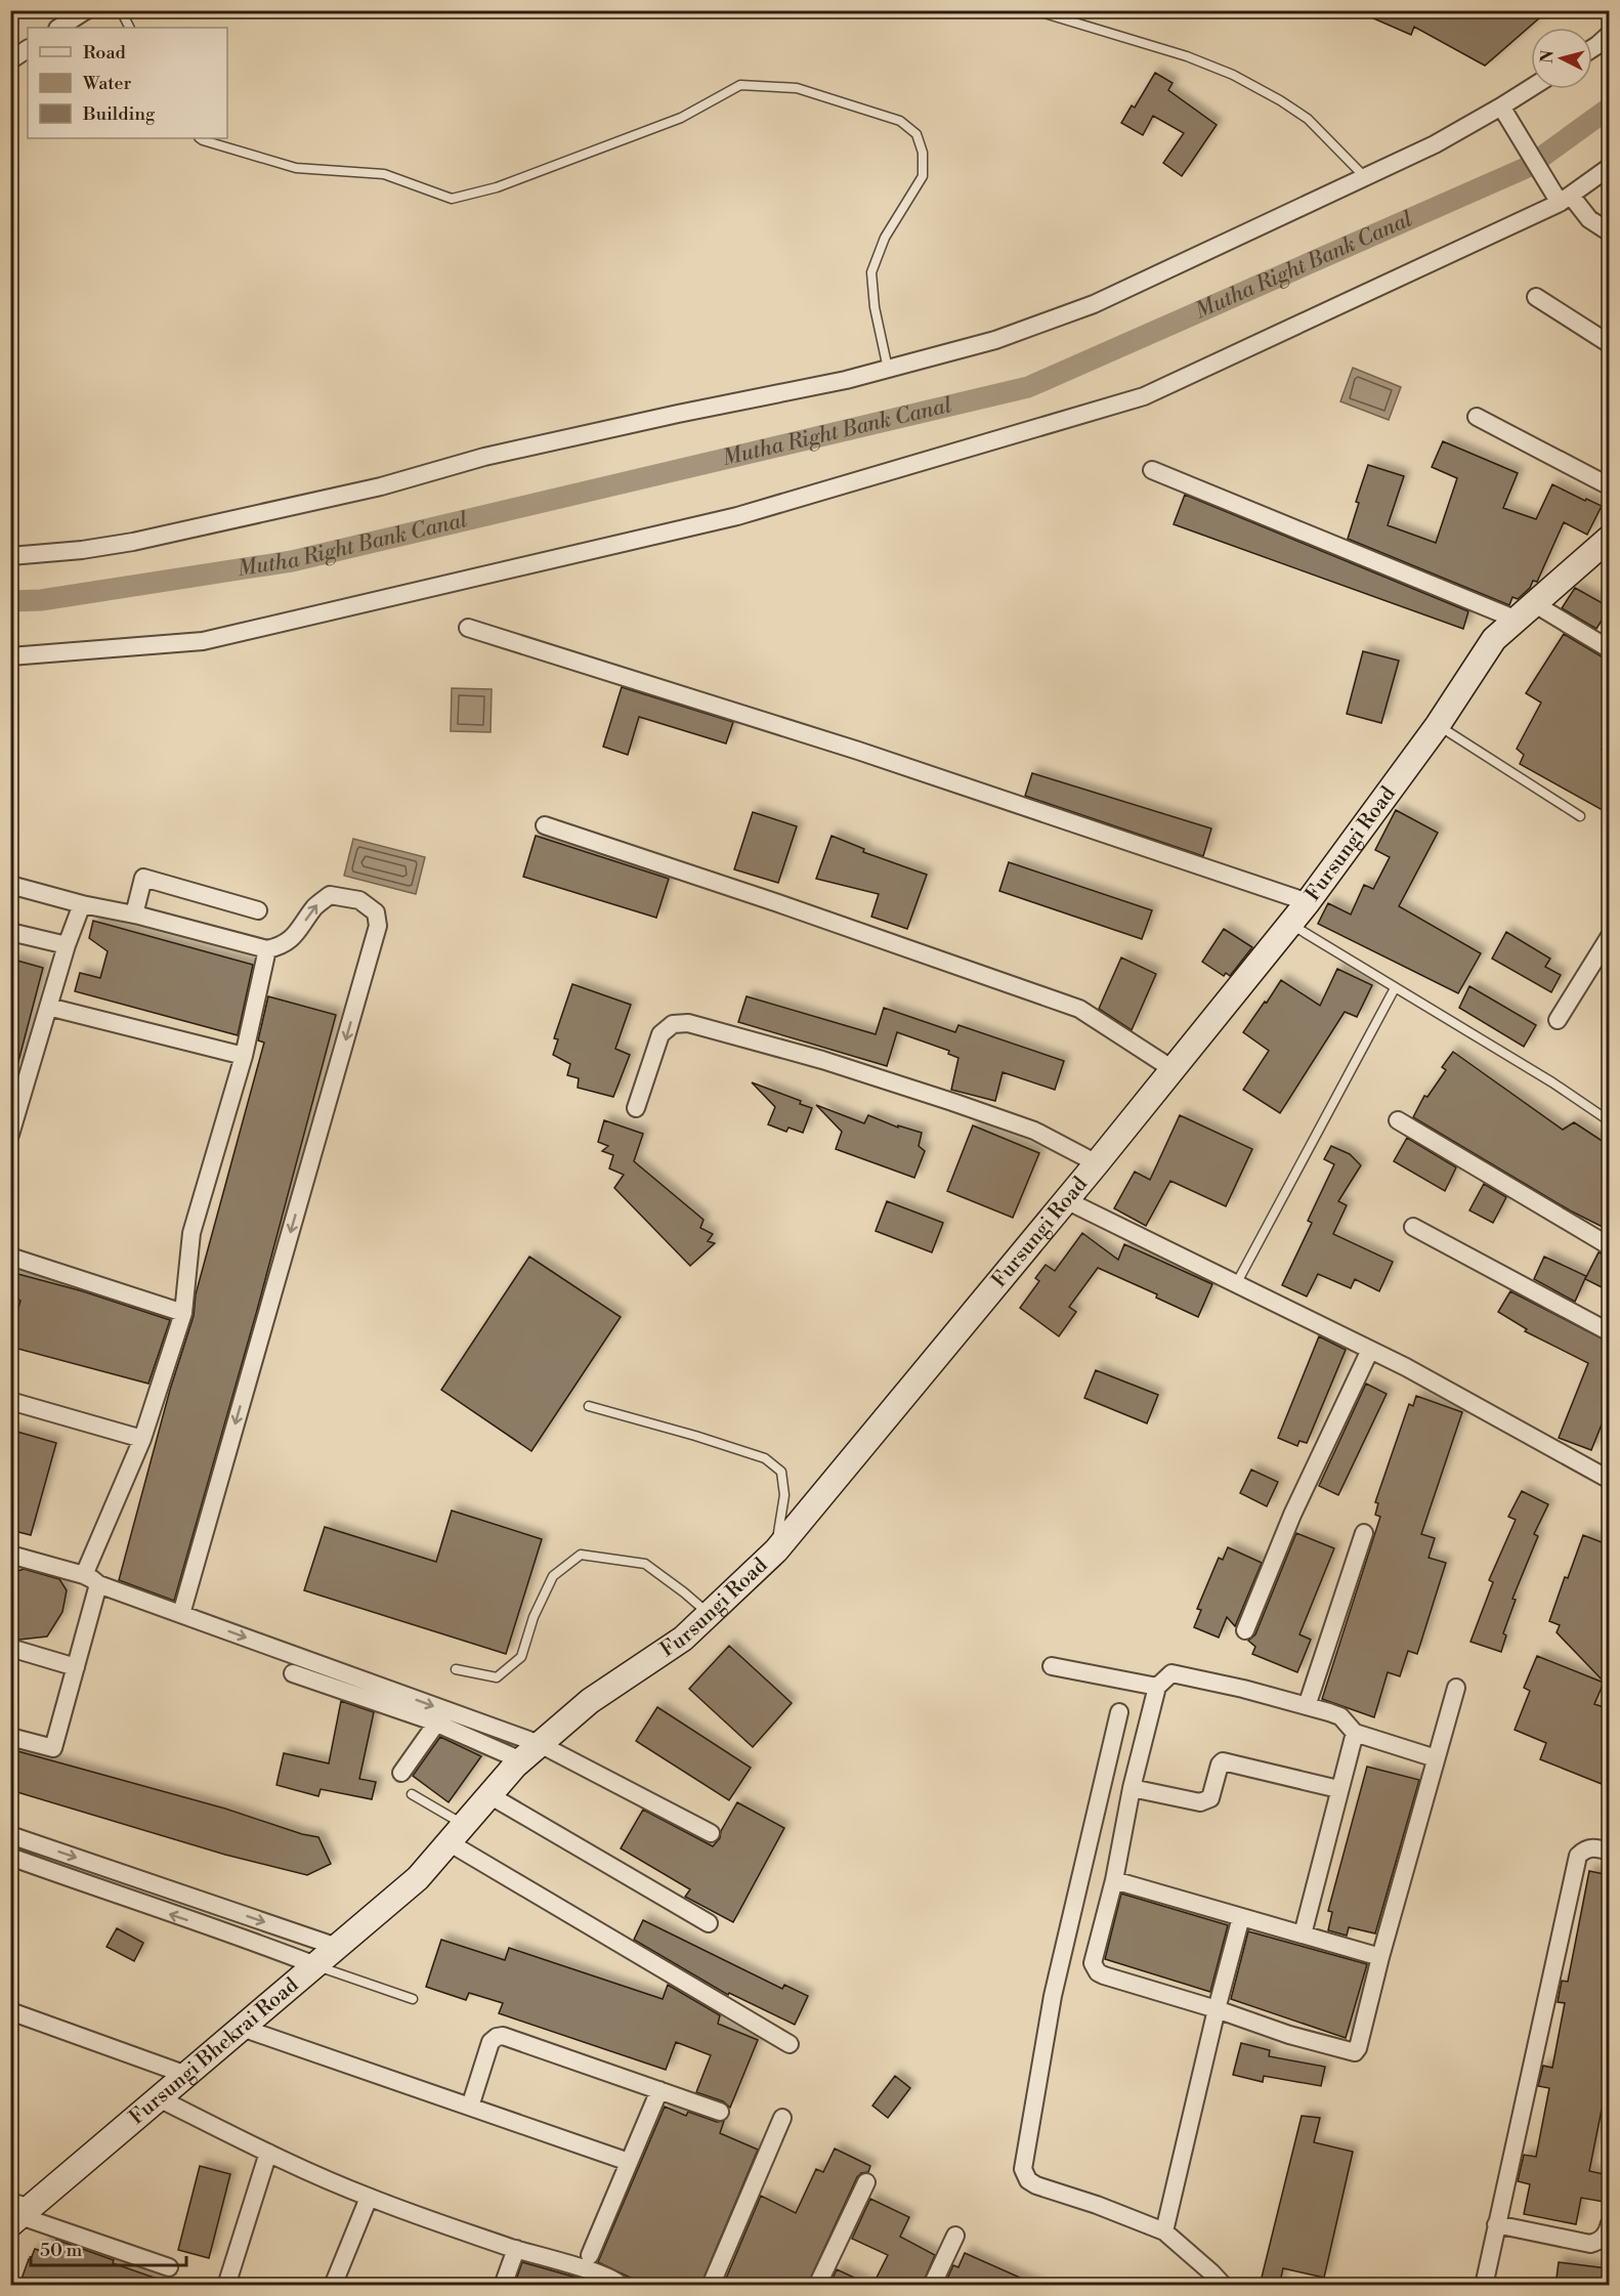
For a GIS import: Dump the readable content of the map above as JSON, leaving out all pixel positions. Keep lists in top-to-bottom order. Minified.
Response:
{"streets":{"street":["Fursungi Road","Fursungi Bhekrai Road"]},"crossings":[["Fursungi Road","Fursungi Bhekrai Road"]],"water":["Mutha Right Bank Canal"],"legend":["Road","Water","Building"],"scale_bar":"50 m","north":"left"}
